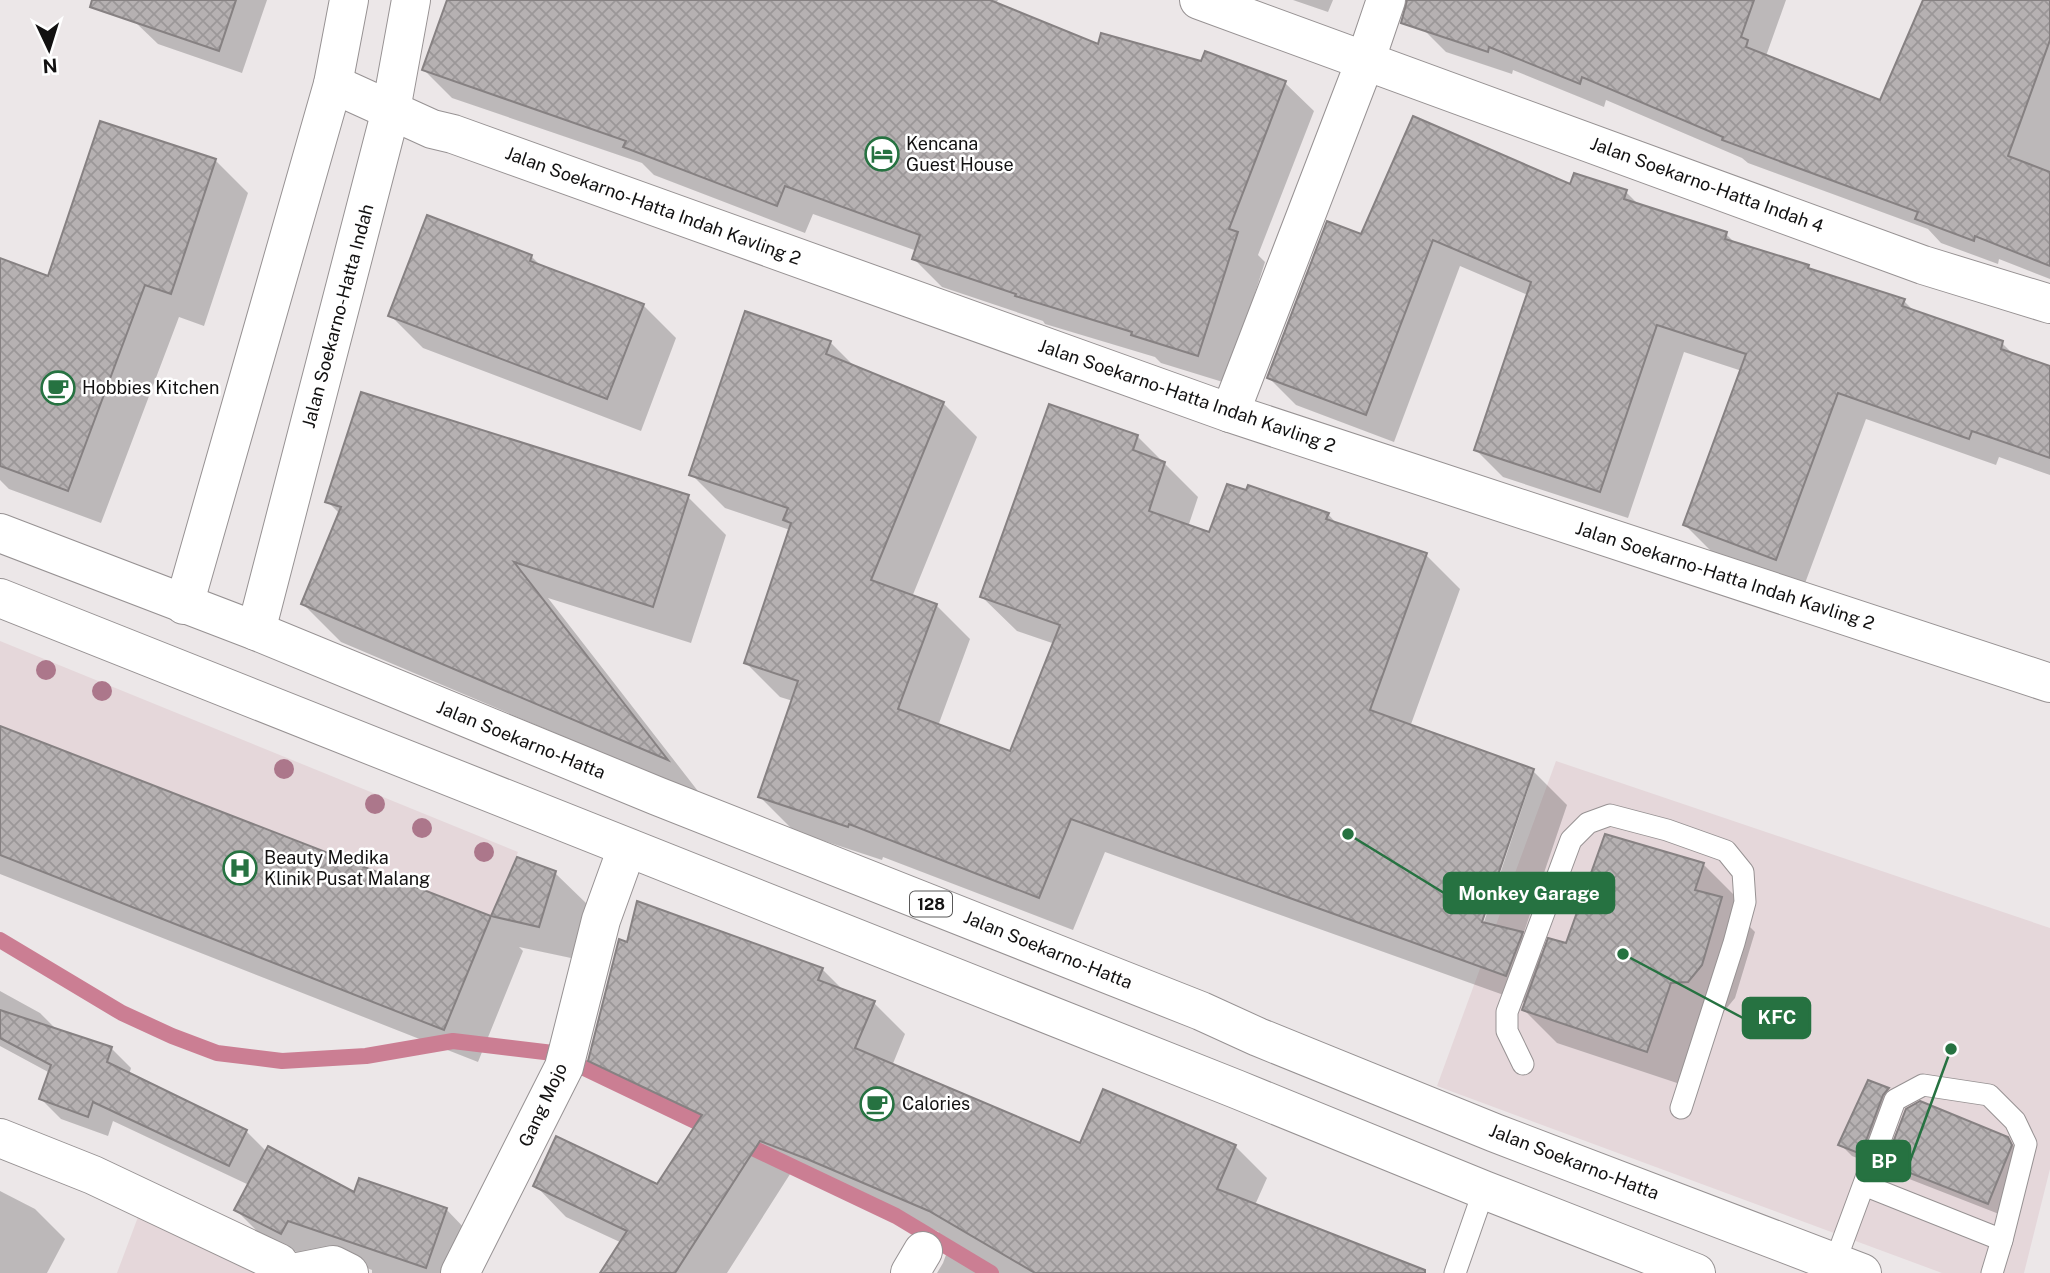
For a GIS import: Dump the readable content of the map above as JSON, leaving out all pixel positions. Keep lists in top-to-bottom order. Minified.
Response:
{"streets":{"street":["Jalan Soekarno-Hatta Indah 4","Jalan Soekarno-Hatta Indah Kavling 2","Jalan Soekarno-Hatta Indah","Jalan Soekarno-Hatta","128","Gang Mojo"]},"crossings":[["Jalan Soekarno-Hatta Indah Kavling 2","Jalan Soekarno-Hatta Indah"],["Jalan Soekarno-Hatta Indah","Jalan Soekarno-Hatta"]],"places":{"hotel":["Kencana Guest House"],"cafe":["Hobbies Kitchen","Calories"],"other":["Monkey Garage","KFC","BP"],"hospital":["Beauty Medika Klinik Pusat Malang"]},"north":"bottom"}
